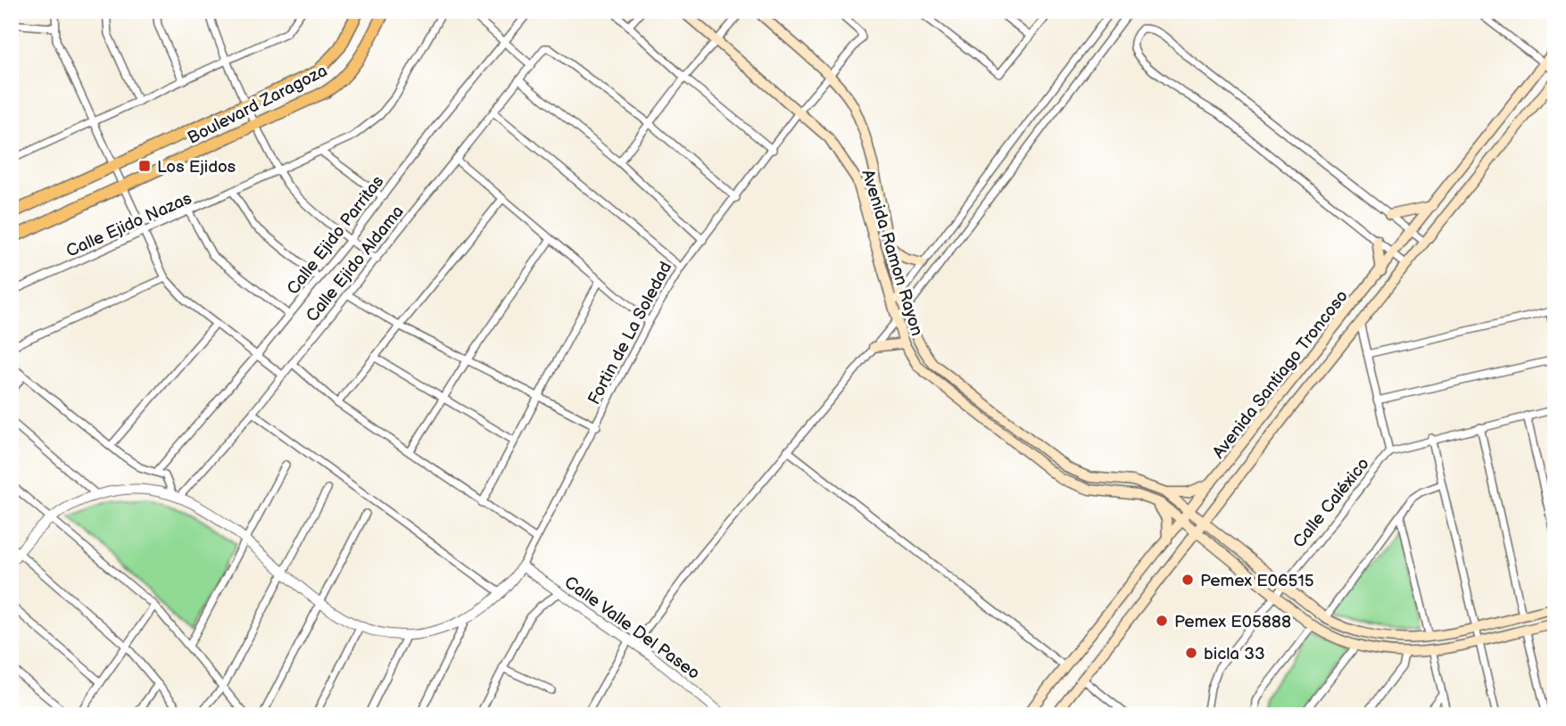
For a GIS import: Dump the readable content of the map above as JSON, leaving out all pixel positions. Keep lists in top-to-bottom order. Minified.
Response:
{"streets":{"main road":["Boulevard Zaragoza","Avenida Ramon Rayon","Avenida Santiago Troncoso"],"street":["Calle Ejido Nazas","Calle Ejido Parritas","Calle Ejido Aldama","Fortin de La Soledad","Calle Caléxico","Calle Valle Del Paseo"]},"crossings":[["Avenida Ramon Rayon","Fortin de La Soledad"],["Avenida Ramon Rayon","Avenida Santiago Troncoso"],["Avenida Ramon Rayon","Calle Caléxico"],["Calle Ejido Aldama","Fortin de La Soledad"],["Fortin de La Soledad","Calle Valle Del Paseo"]],"places":{"transit":["Los Ejidos"],"other":["Pemex E06515","Pemex E05888","bicla 33"]}}
